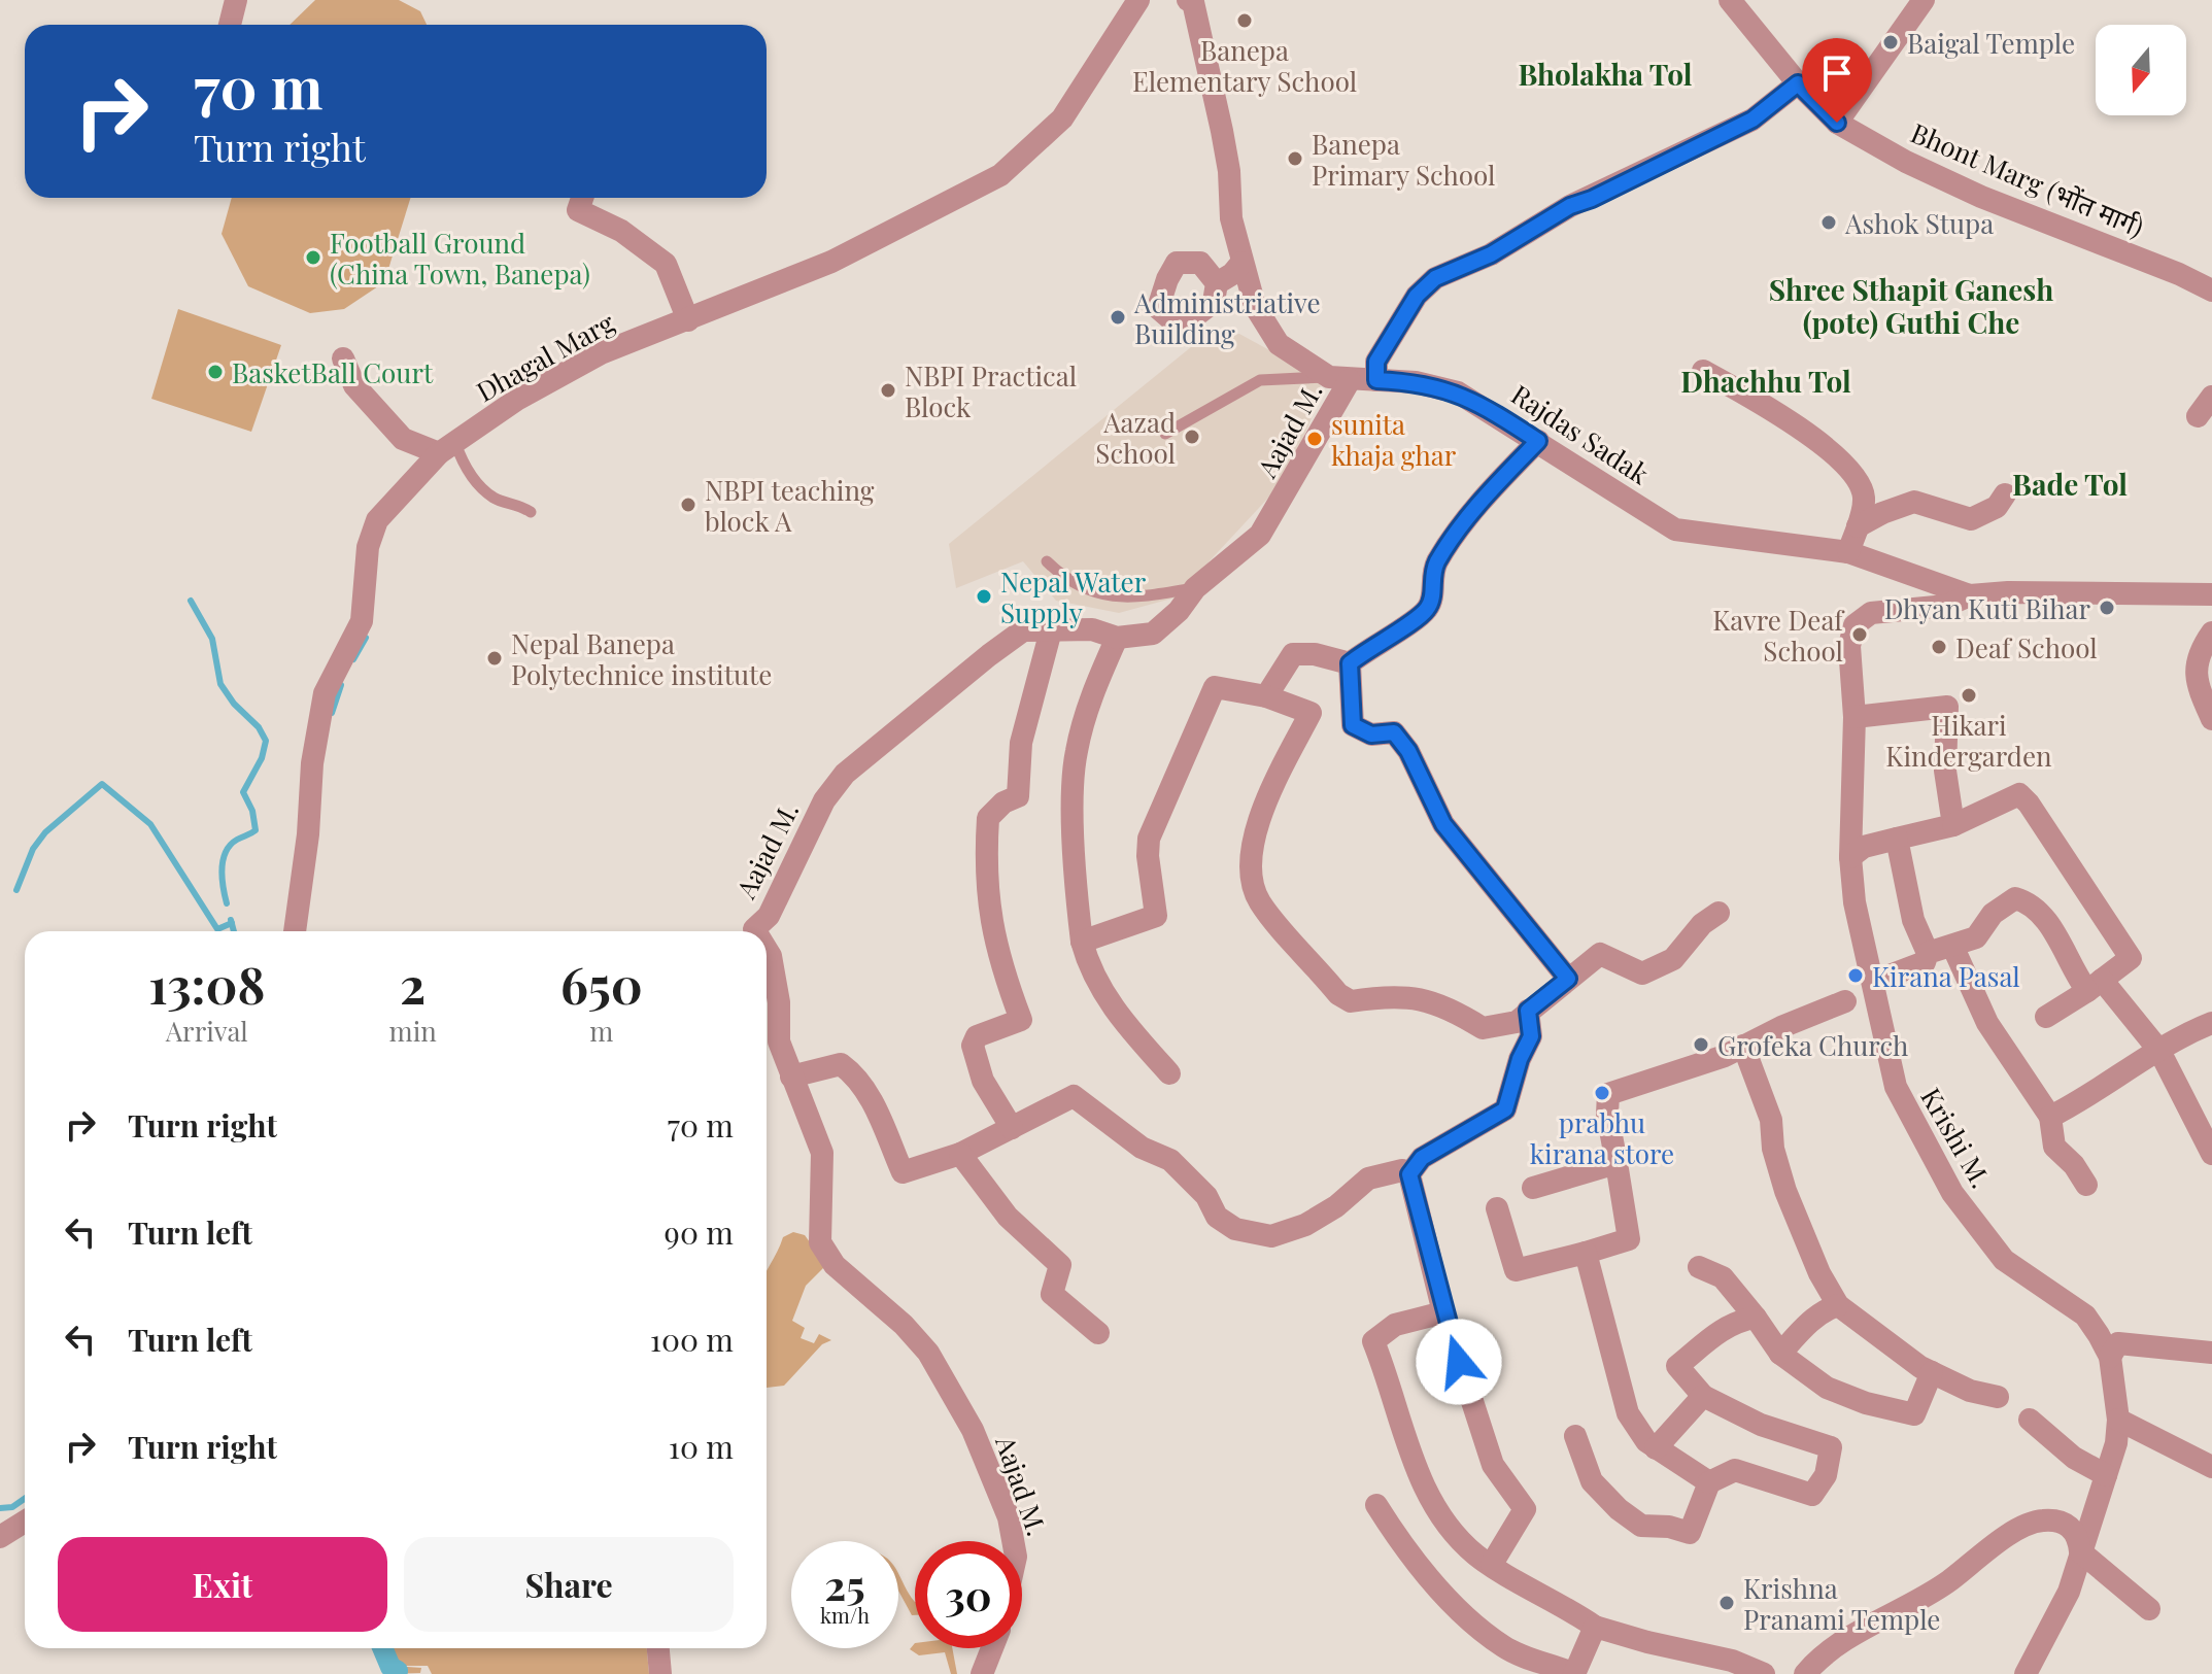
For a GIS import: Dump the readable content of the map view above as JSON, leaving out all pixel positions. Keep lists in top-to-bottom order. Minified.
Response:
{"streets":{"street":["Bhont Marg (भाेंत मार्ग)","Dhagal Marg","Aajad M.","Rajdas Sadak","Krishi M."]},"crossings":[["Aajad M.","Rajdas Sadak"],["Rajdas Sadak","Krishi M."]],"districts":["Bholakha Tol","Shree Sthapit Ganesh (pote) Guthi Che","Dhachhu Tol","Bade Tol"],"places":["Banepa Elementary School","Baigal Temple","Banepa Primary School","Ashok Stupa","Football Ground (China Town, Banepa)","Administriative Building","BasketBall Court","NBPI Practical Block","Aazad School","sunita khaja ghar","NBPI teaching block A","Nepal Water Supply","Dhyan Kuti Bihar","Kavre Deaf School","Deaf School","Nepal Banepa Polytechnice institute","Hikari Kindergarden","Kirana Pasal","Grofeka Church","prabhu kirana store","Krishna Pranami Temple"],"north":"bottom","page":{"turn":["70 m","Turn right"],"eta":["13:08","Arrival","2","min","650","m"],"list":[{"name":"Turn right","value":"70 m"},{"name":"Turn left","value":"90 m"},{"name":"Turn left","value":"100 m"},{"name":"Turn right","value":"10 m"}],"buttons":["Exit","Share"],"speed":"25 km/h","limit":"30"}}
